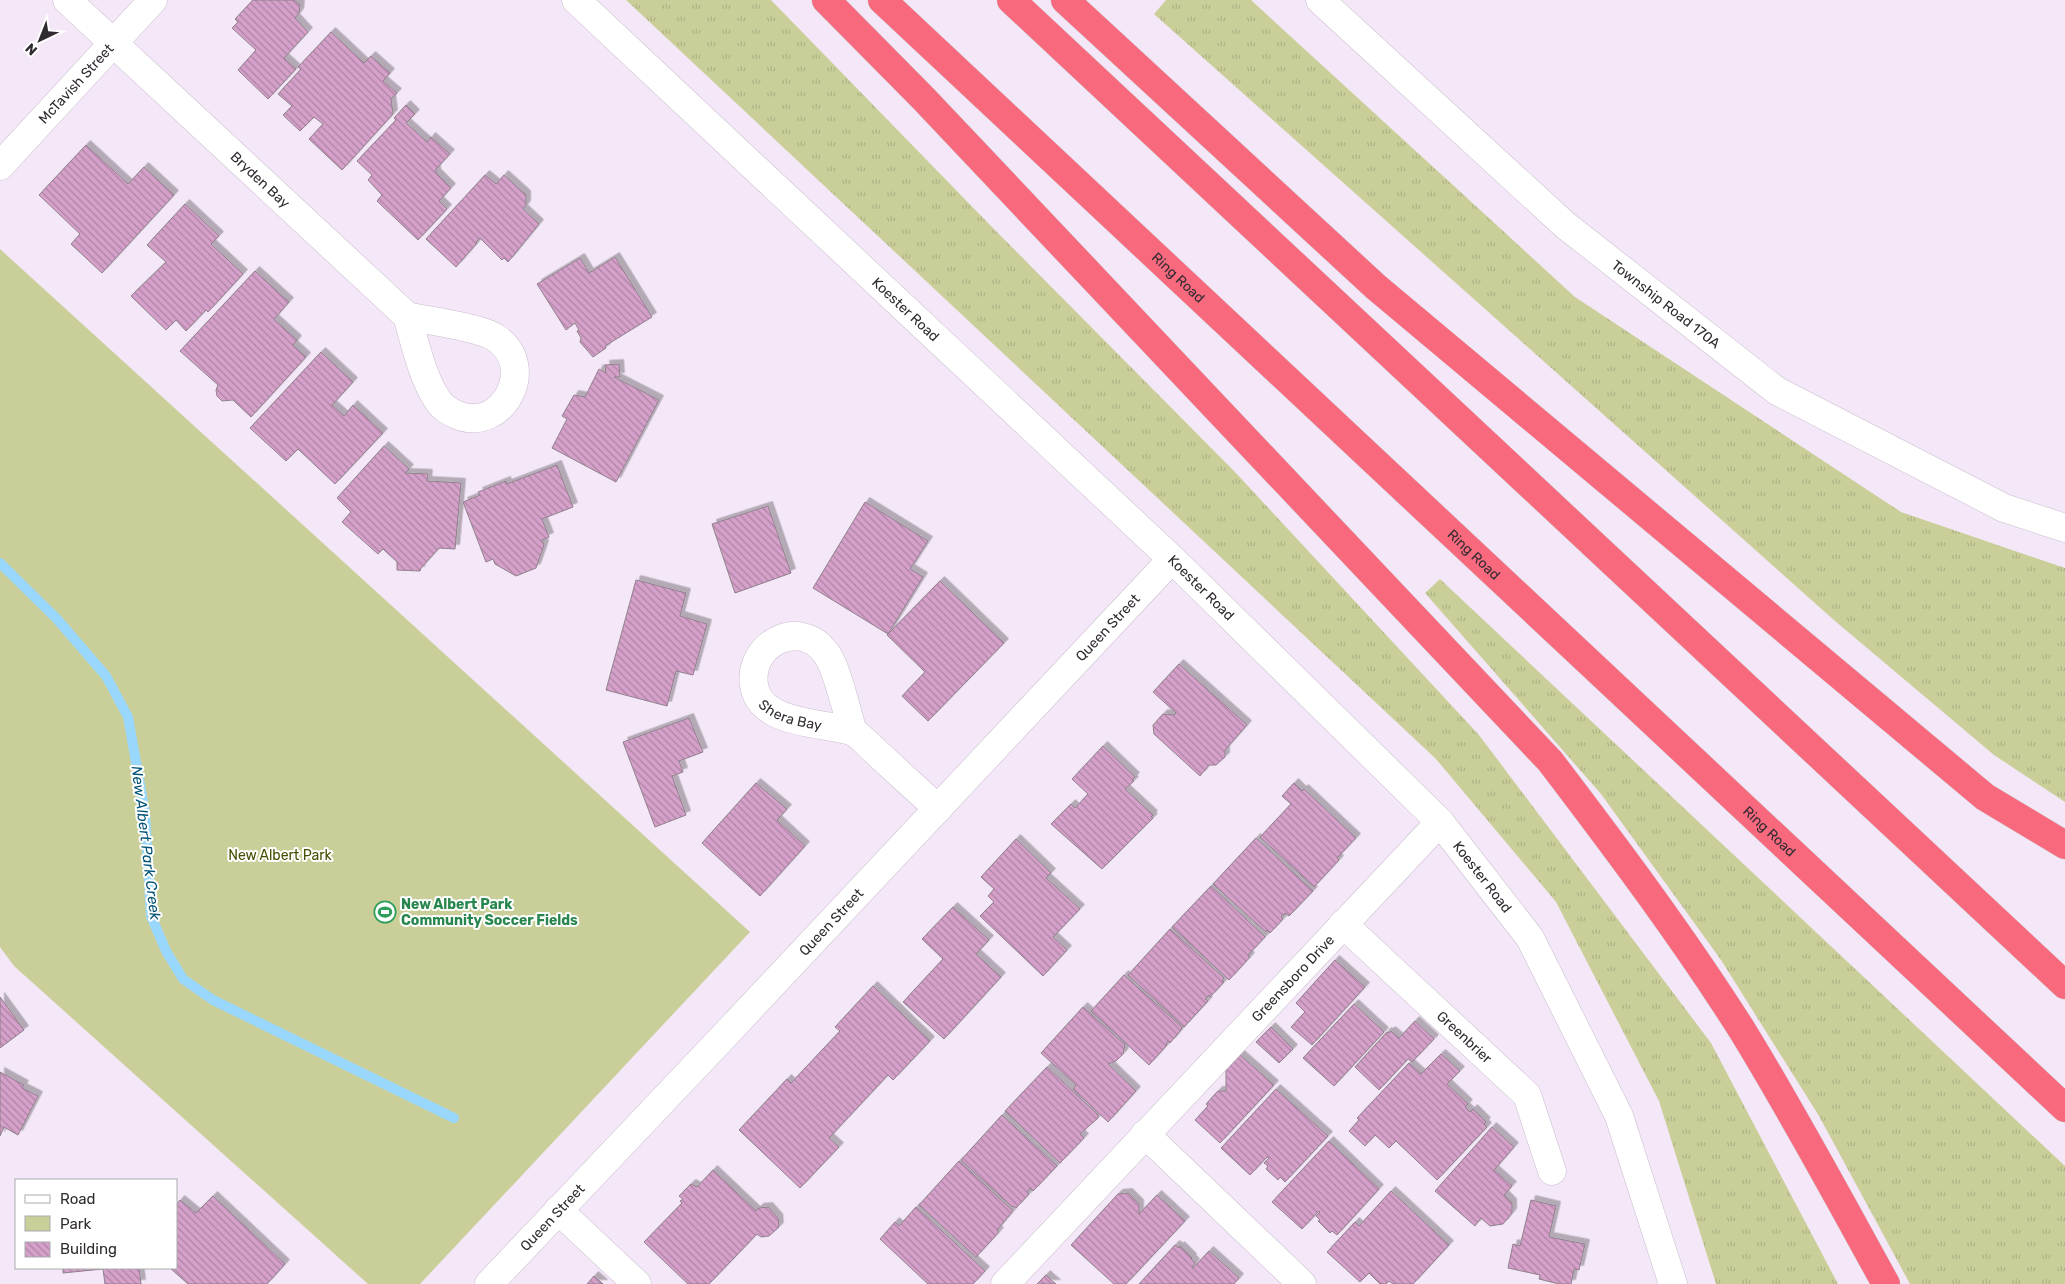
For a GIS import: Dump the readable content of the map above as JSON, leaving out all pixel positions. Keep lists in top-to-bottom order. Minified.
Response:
{"streets":{"highway":["Ring Road"],"street":["McTavish Street","Bryden Bay","Township Road 170A","Koester Road","Queen Street","Greensboro Drive","Greenbrier"]},"crossings":[["McTavish Street","Bryden Bay"],["Koester Road","Queen Street"],["Koester Road","Greensboro Drive"],["Greensboro Drive","Greenbrier"]],"water":["New Albert Park Creek"],"parks":["New Albert Park"],"places":{"sports":["New Albert Park Community Soccer Fields"]},"legend":["Road","Park","Building"],"north":"bottom left"}
